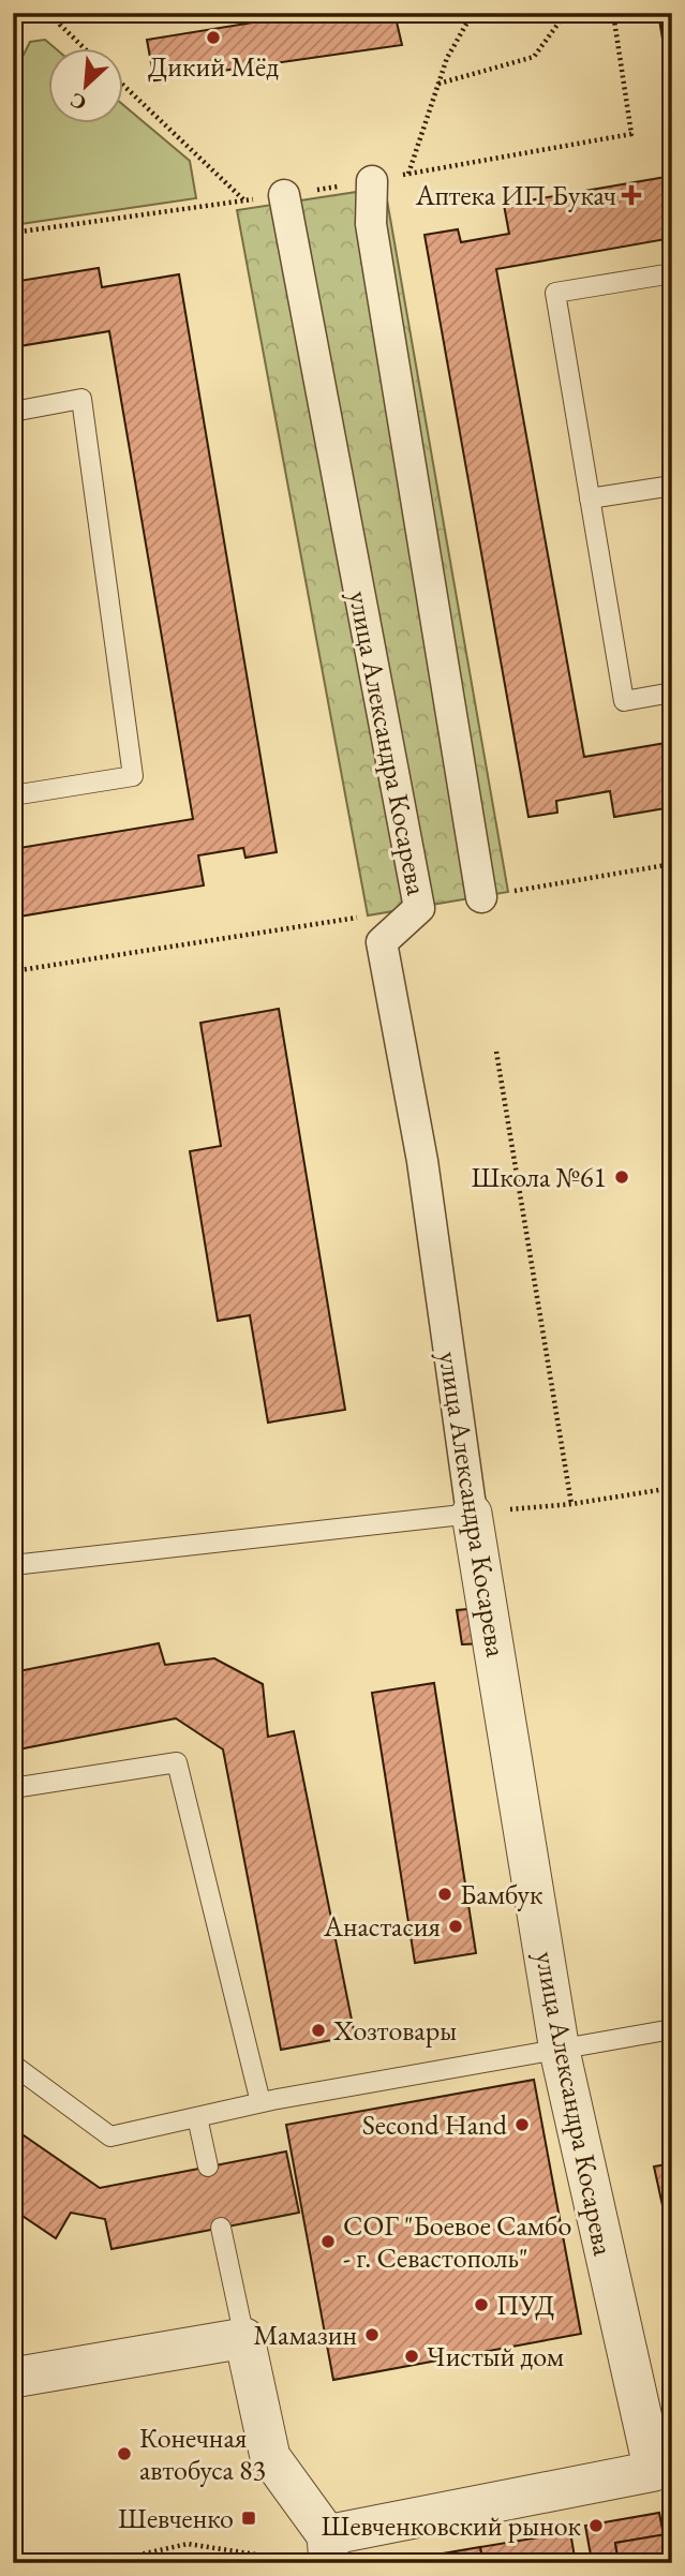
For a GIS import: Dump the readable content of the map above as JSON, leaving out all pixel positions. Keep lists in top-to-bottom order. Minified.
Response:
{"streets":{"street":["улица Александра Косарева"]},"places":{"other":["Дикий Мёд","Школа №61","Бамбук","Анастасия","Хозтовары","Second Hand","СОГ \"Боевое Самбо - г. Севастополь\"","ПУД","Мамазин","Чистый дом","Конечная автобуса 83","Шевченковский рынок"],"health":["Аптека ИП Букач"],"transit":["Шевченко"]},"north":"bottom left"}
